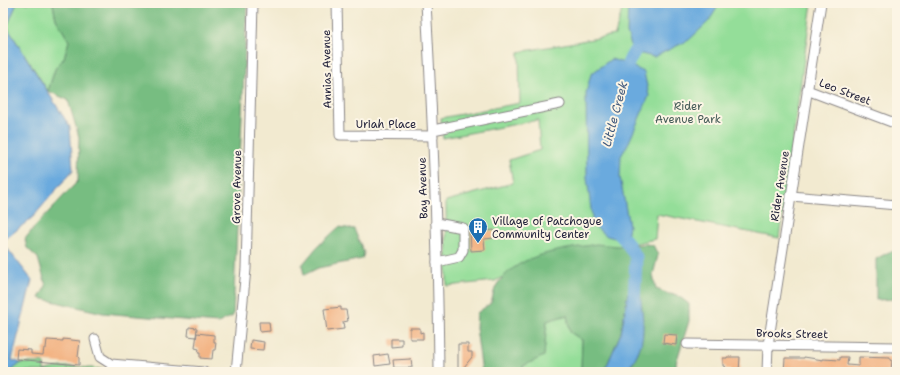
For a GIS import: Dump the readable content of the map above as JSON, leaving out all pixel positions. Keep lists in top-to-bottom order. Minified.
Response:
{"streets":{"street":["Annias Avenue","Leo Street","Uriah Place","Rider Avenue","Grove Avenue","Bay Avenue","Brooks Street"]},"crossings":[["Annias Avenue","Uriah Place"],["Leo Street","Rider Avenue"],["Uriah Place","Bay Avenue"],["Rider Avenue","Brooks Street"]],"water":["Little Creek"],"parks":["Rider Avenue Park"],"places":{"building":["Village of Patchogue Community Center"]}}
